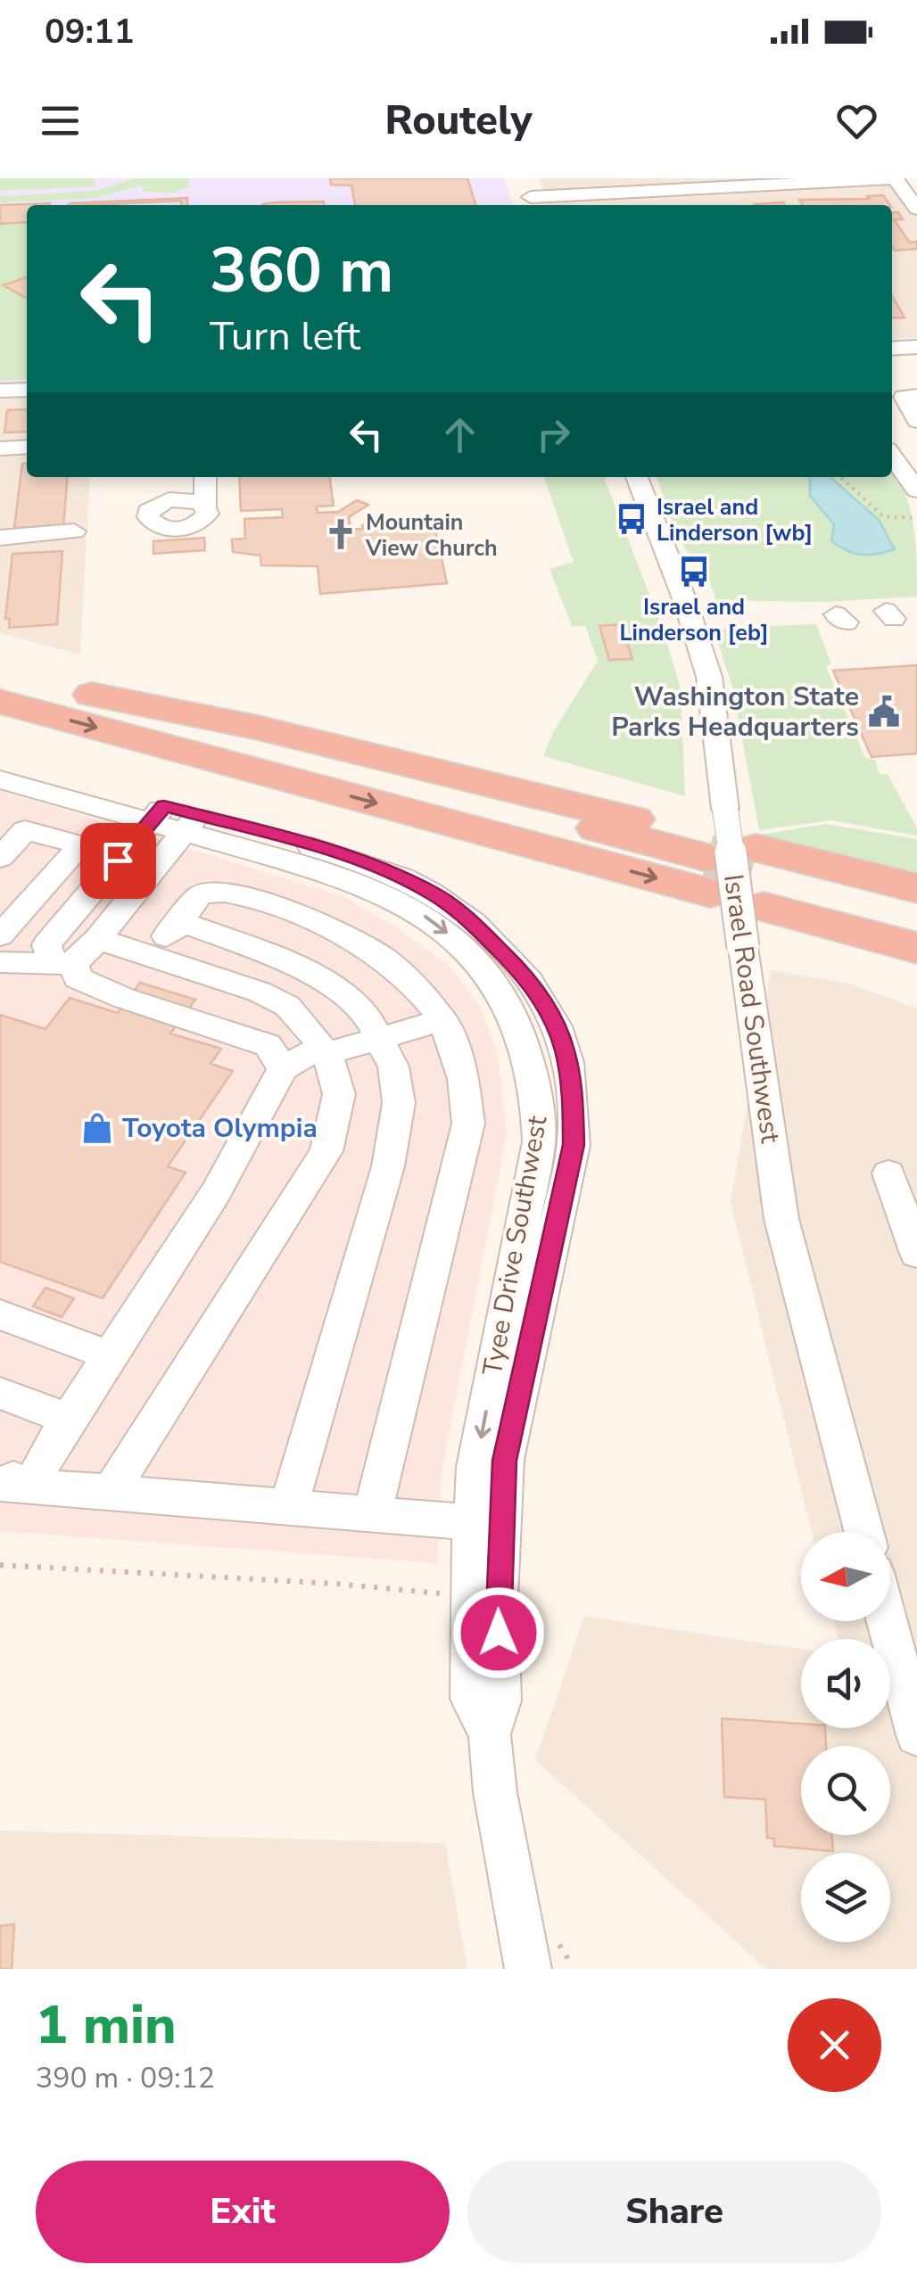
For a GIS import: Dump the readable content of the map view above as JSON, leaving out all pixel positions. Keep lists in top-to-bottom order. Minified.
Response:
{"streets":{"street":["Israel Road Southwest","Tyee Drive Southwest"]},"places":{"bus stop":["Israel and Linderson [wb]","Israel and Linderson [eb]"],"church":["Mountain View Church"],"public building":["Washington State Parks Headquarters"],"shop":["Toyota Olympia"]},"north":"left","page":{"status":"09:11","header":"Routely","turn":["360 m","Turn left"],"heading":["1 min","390 m · 09:12"],"buttons":["Exit","Share"]}}
